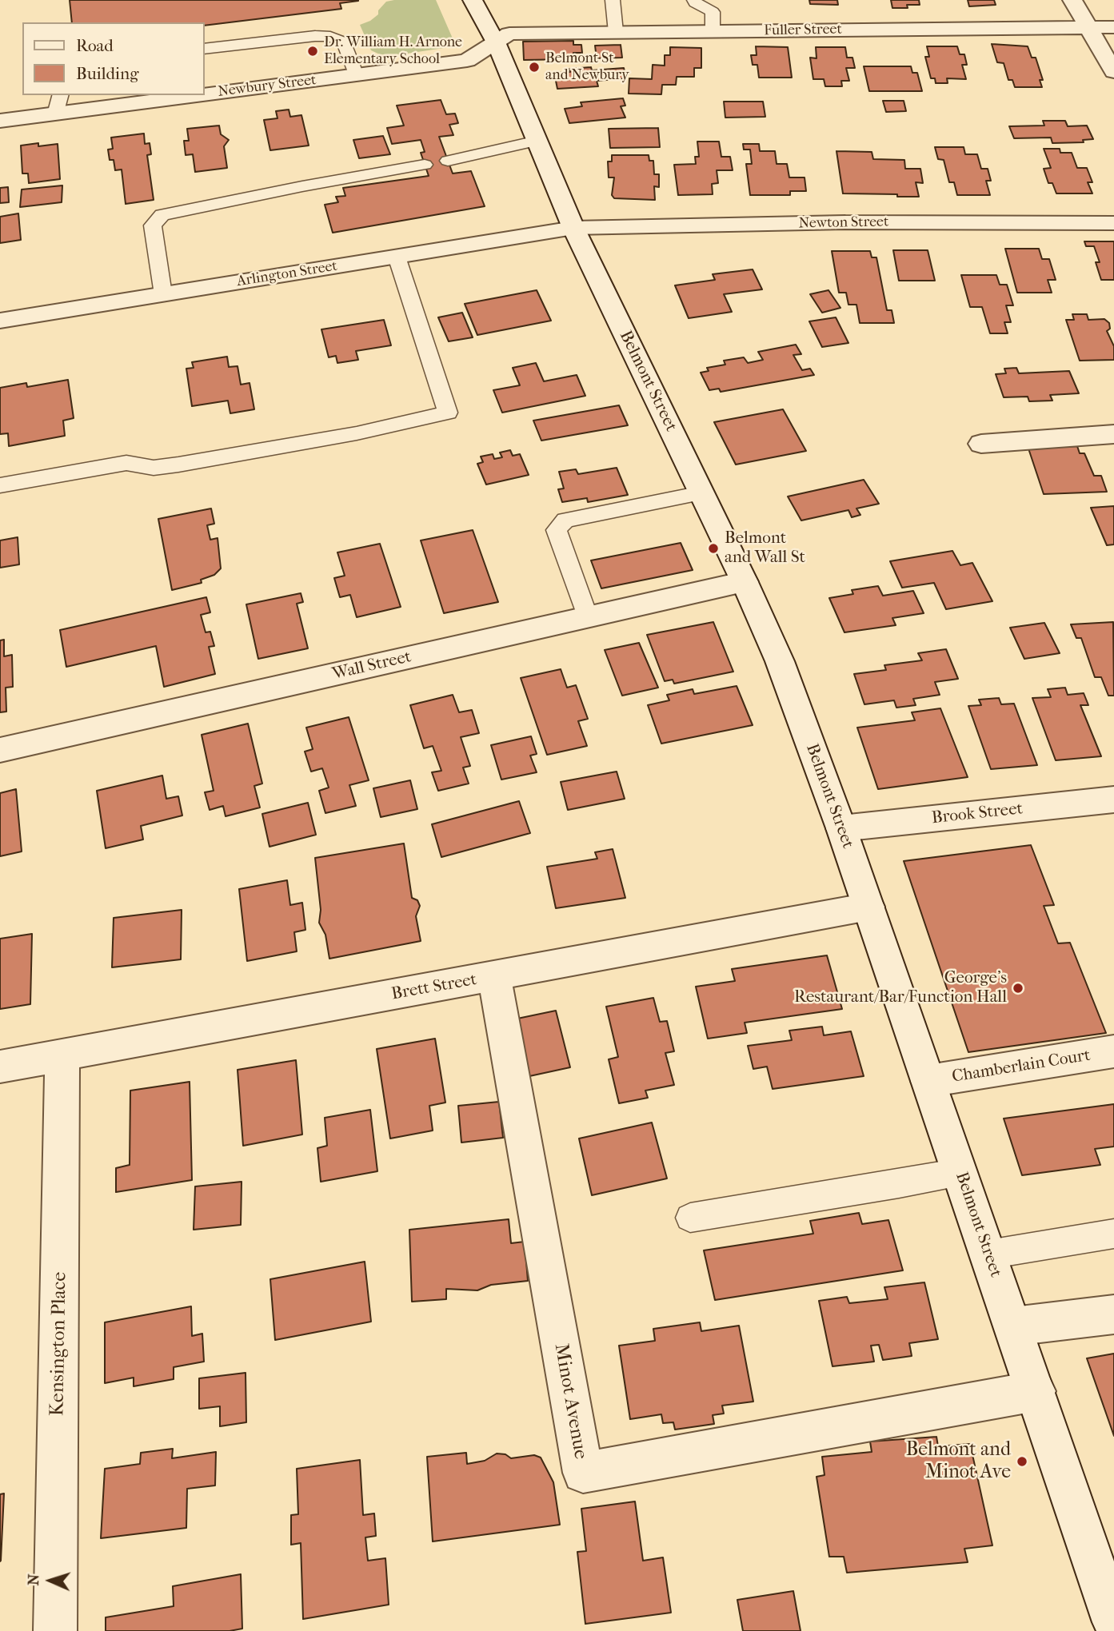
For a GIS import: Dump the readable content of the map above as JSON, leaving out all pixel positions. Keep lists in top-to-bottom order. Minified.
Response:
{"streets":{"street":["Fuller Street","Newbury Street","Newton Street","Arlington Street","Belmont Street","Wall Street","Brook Street","Brett Street","Chamberlain Court","Kensington Place","Minot Avenue"]},"crossings":[["Fuller Street","Newbury Street"],["Fuller Street","Belmont Street"],["Newbury Street","Belmont Street"],["Newton Street","Arlington Street"],["Newton Street","Belmont Street"],["Arlington Street","Belmont Street"],["Belmont Street","Wall Street"],["Belmont Street","Brook Street"],["Belmont Street","Brett Street"],["Belmont Street","Chamberlain Court"],["Belmont Street","Minot Avenue"],["Brett Street","Kensington Place"],["Brett Street","Minot Avenue"]],"places":["Dr. William H. Arnone Elementary School","Belmont St and Newbury","Belmont and Wall St","George's Restaurant/Bar/Function Hall","Belmont and Minot Ave"],"legend":["Road","Building"],"north":"left"}
